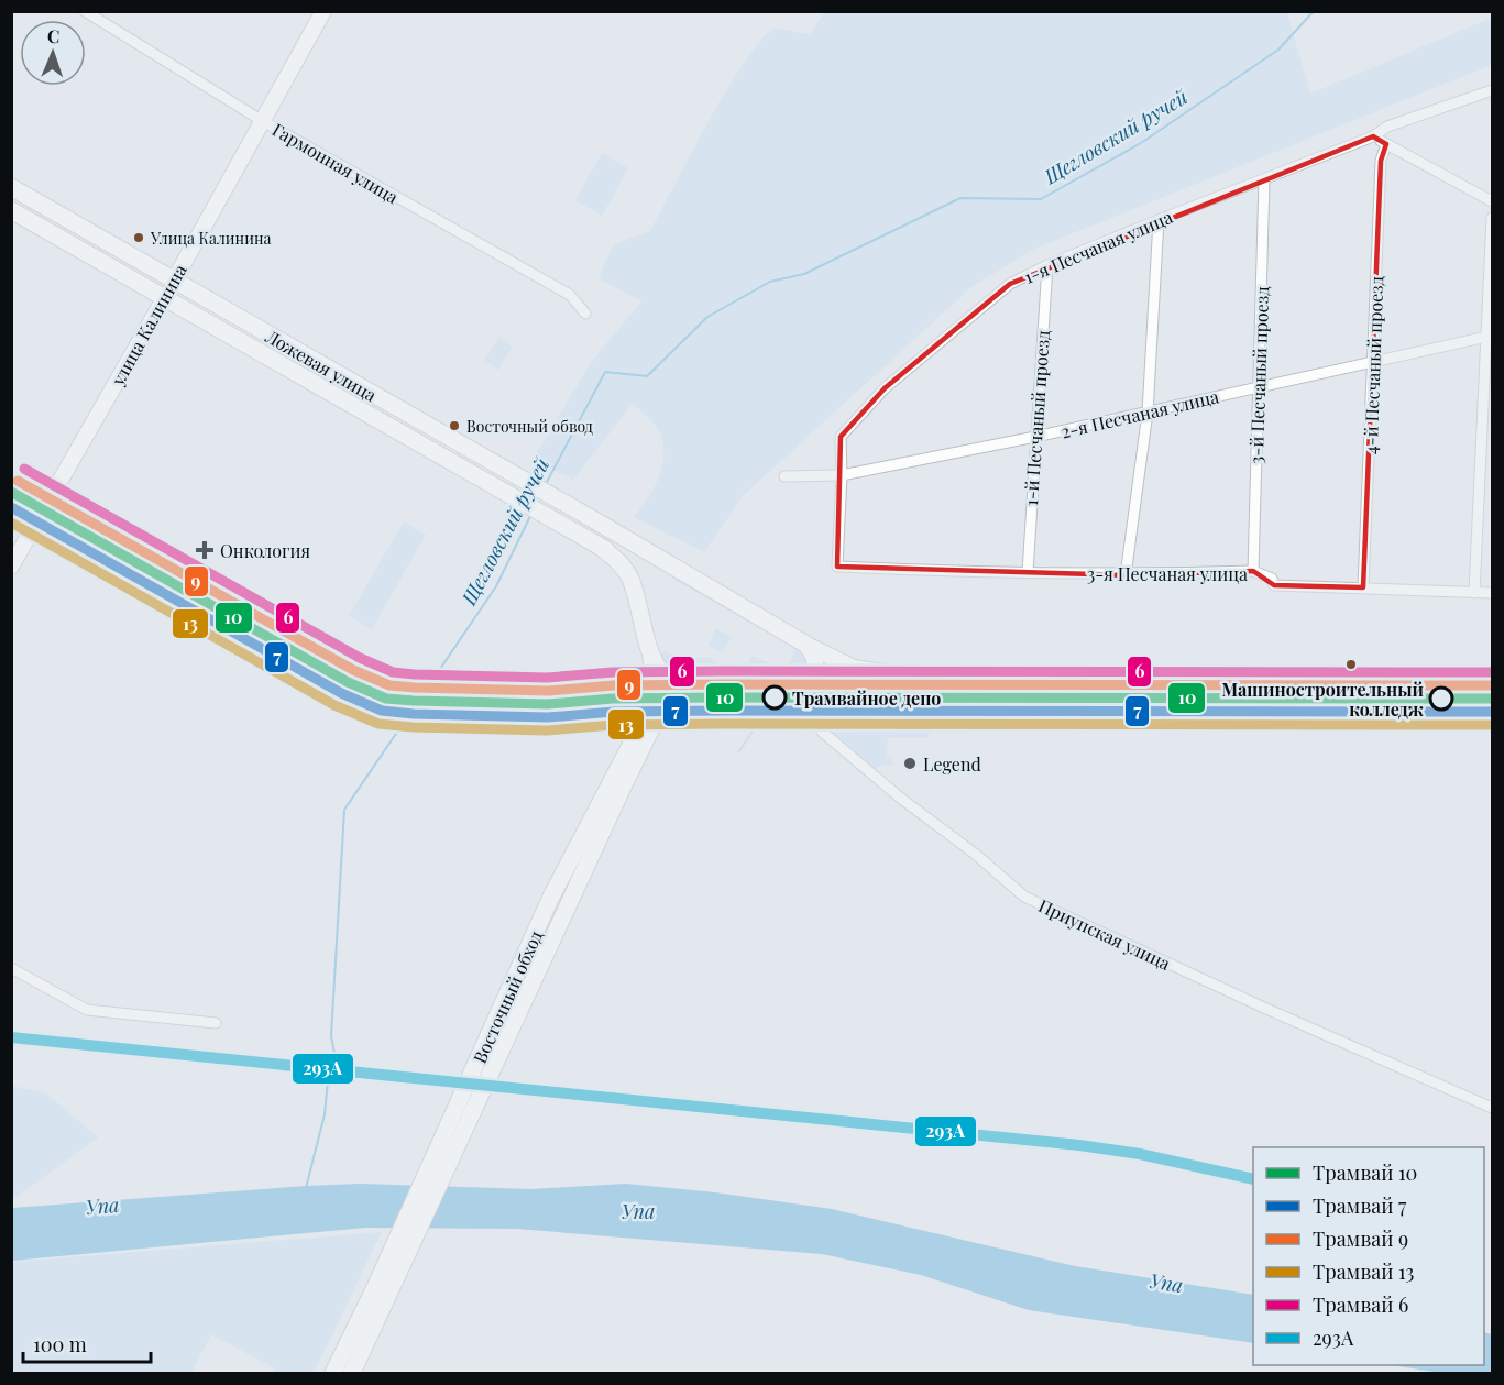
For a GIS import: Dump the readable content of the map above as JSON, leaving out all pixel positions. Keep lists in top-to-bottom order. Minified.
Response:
{"streets":{"main road":["улица Калинина","Ложевая улица","Восточный обход"],"street":["Гармонная улица","1-я Песчаная улица","4-й Песчаный проезд","3-й Песчаный проезд","2-я Песчаная улица","1-й Песчаный проезд","3-я Песчаная улица","Приупская улица"]},"crossings":[["Гармонная улица","улица Калинина"],["1-я Песчаная улица","3-й Песчаный проезд"],["1-я Песчаная улица","2-я Песчаная улица"],["1-я Песчаная улица","1-й Песчаный проезд"],["1-я Песчаная улица","3-я Песчаная улица"],["улица Калинина","Ложевая улица"],["Ложевая улица","Восточный обход"],["4-й Песчаный проезд","2-я Песчаная улица"],["4-й Песчаный проезд","3-я Песчаная улица"],["3-й Песчаный проезд","2-я Песчаная улица"],["3-й Песчаный проезд","3-я Песчаная улица"],["2-я Песчаная улица","1-й Песчаный проезд"],["1-й Песчаный проезд","3-я Песчаная улица"]],"water":["Щегловский ручей","Упа"],"places":{"other":["Улица Калинина","Восточный обвод","Трамвайное депо","Машиностроительный колледж","Legend"],"health":["Онкология"]},"lines":["tram line 6","tram line 9","tram line 10","tram line 7","tram line 13","transit line 293А"],"legend":["Трамвай 10","Трамвай 7","Трамвай 9","Трамвай 13","Трамвай 6","293А"],"scale_bar":"100 m","north":"top"}
